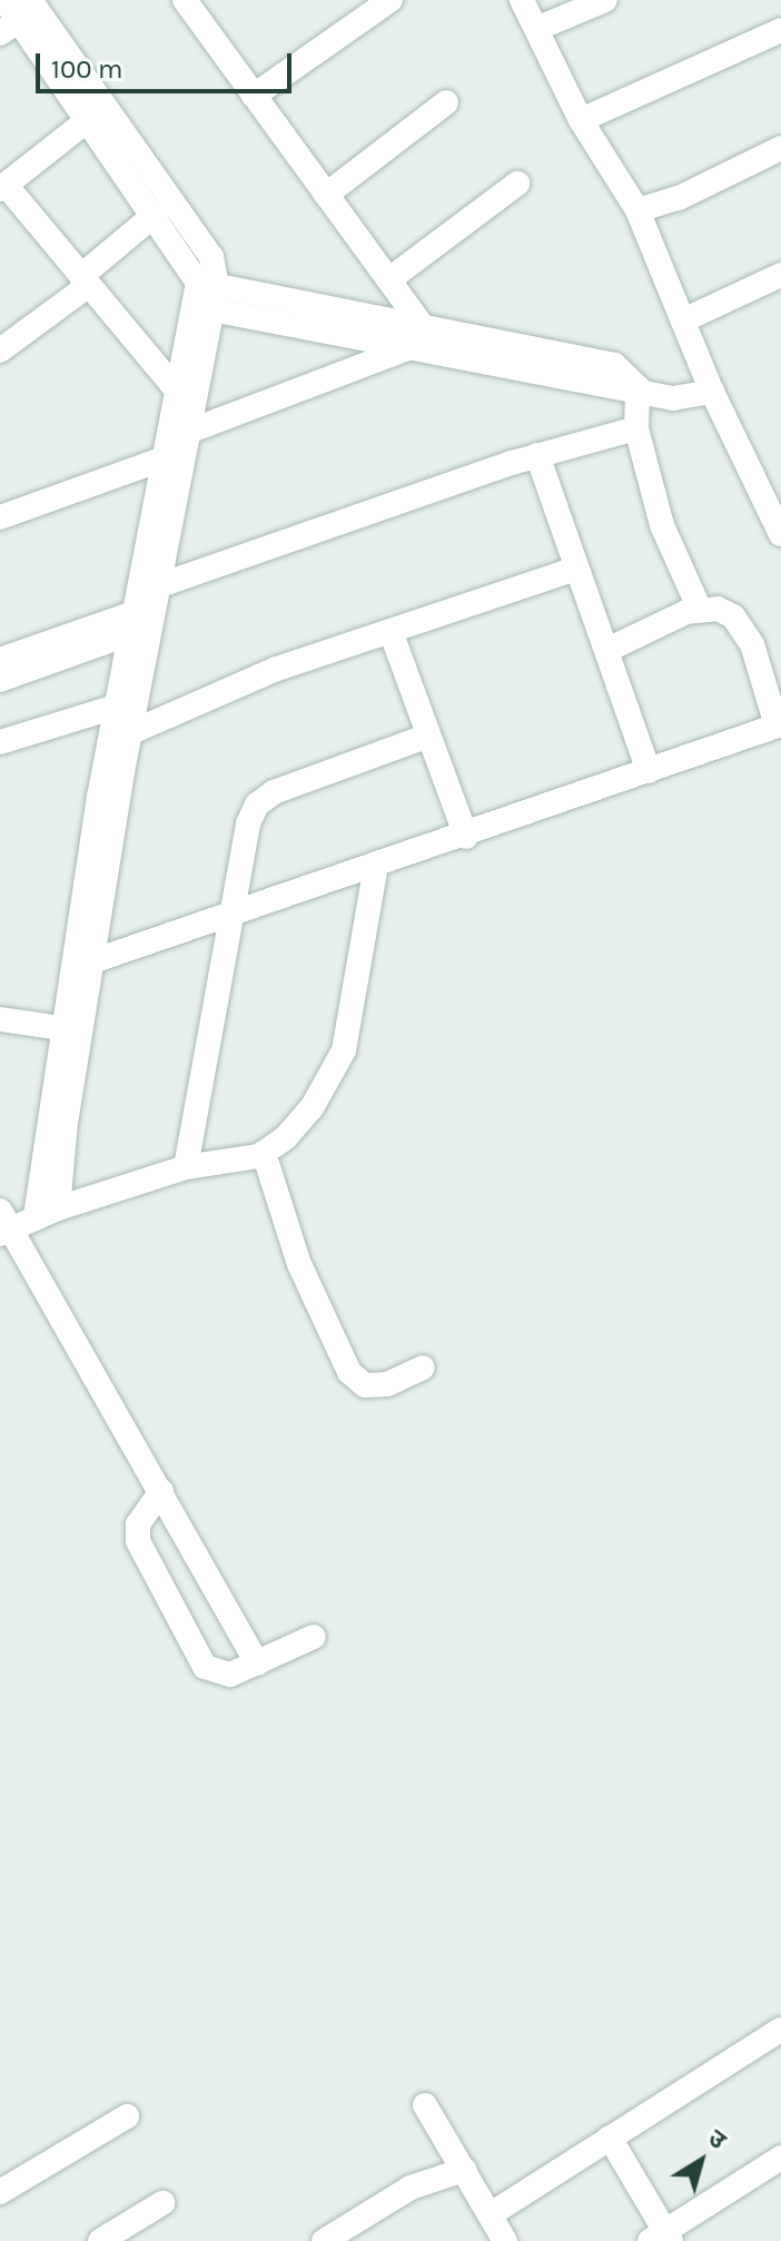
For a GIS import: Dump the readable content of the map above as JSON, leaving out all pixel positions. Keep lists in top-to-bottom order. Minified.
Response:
{"scale_bar":"100 m","north":"top right"}
